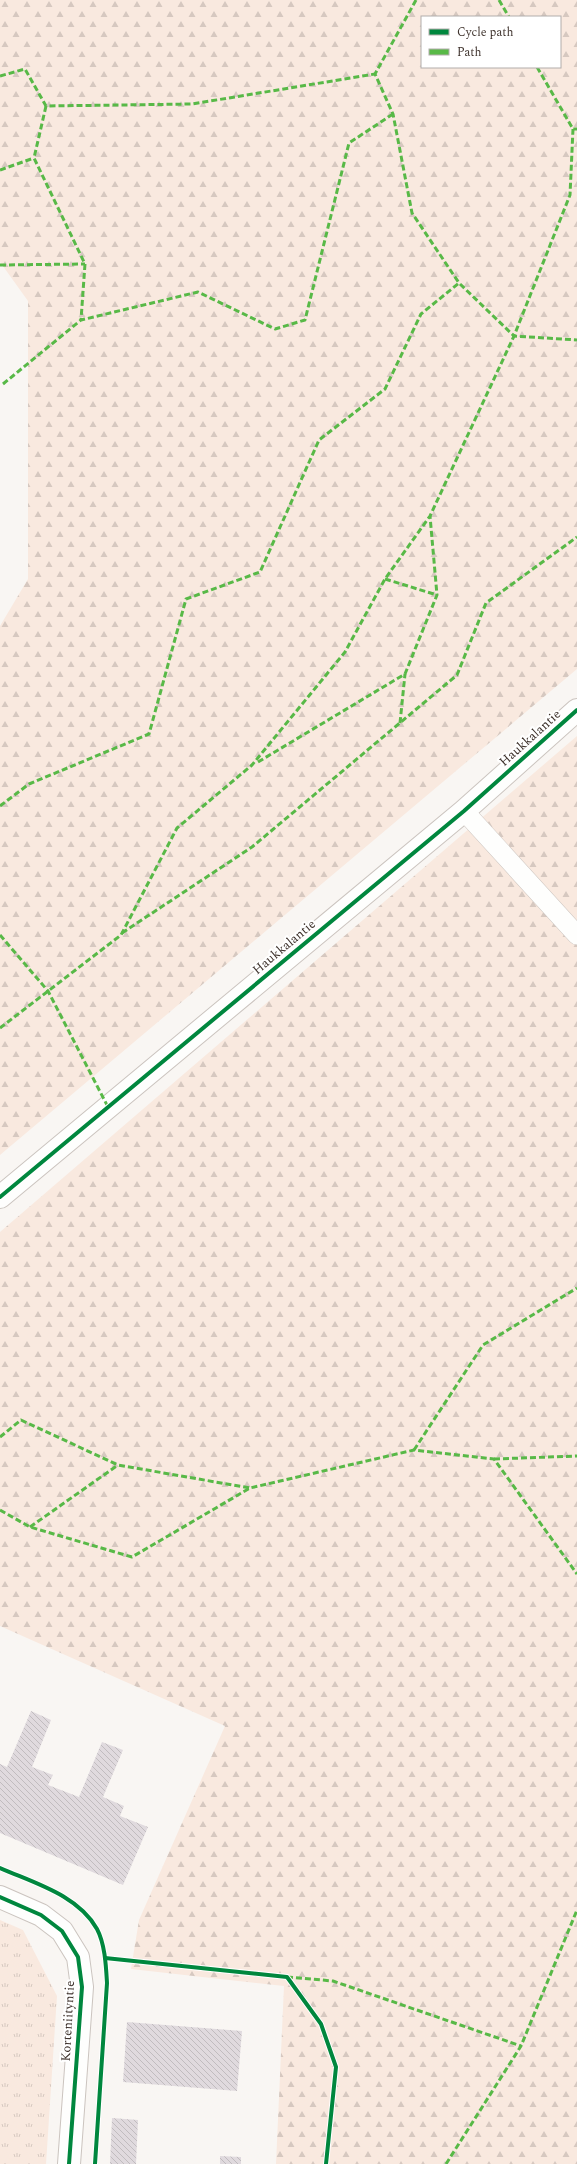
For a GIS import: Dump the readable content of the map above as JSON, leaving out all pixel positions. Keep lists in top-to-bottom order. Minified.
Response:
{"streets":{"street":["Haukkalantie","Korteniityntie"]},"legend":["Cycle path","Path"]}
